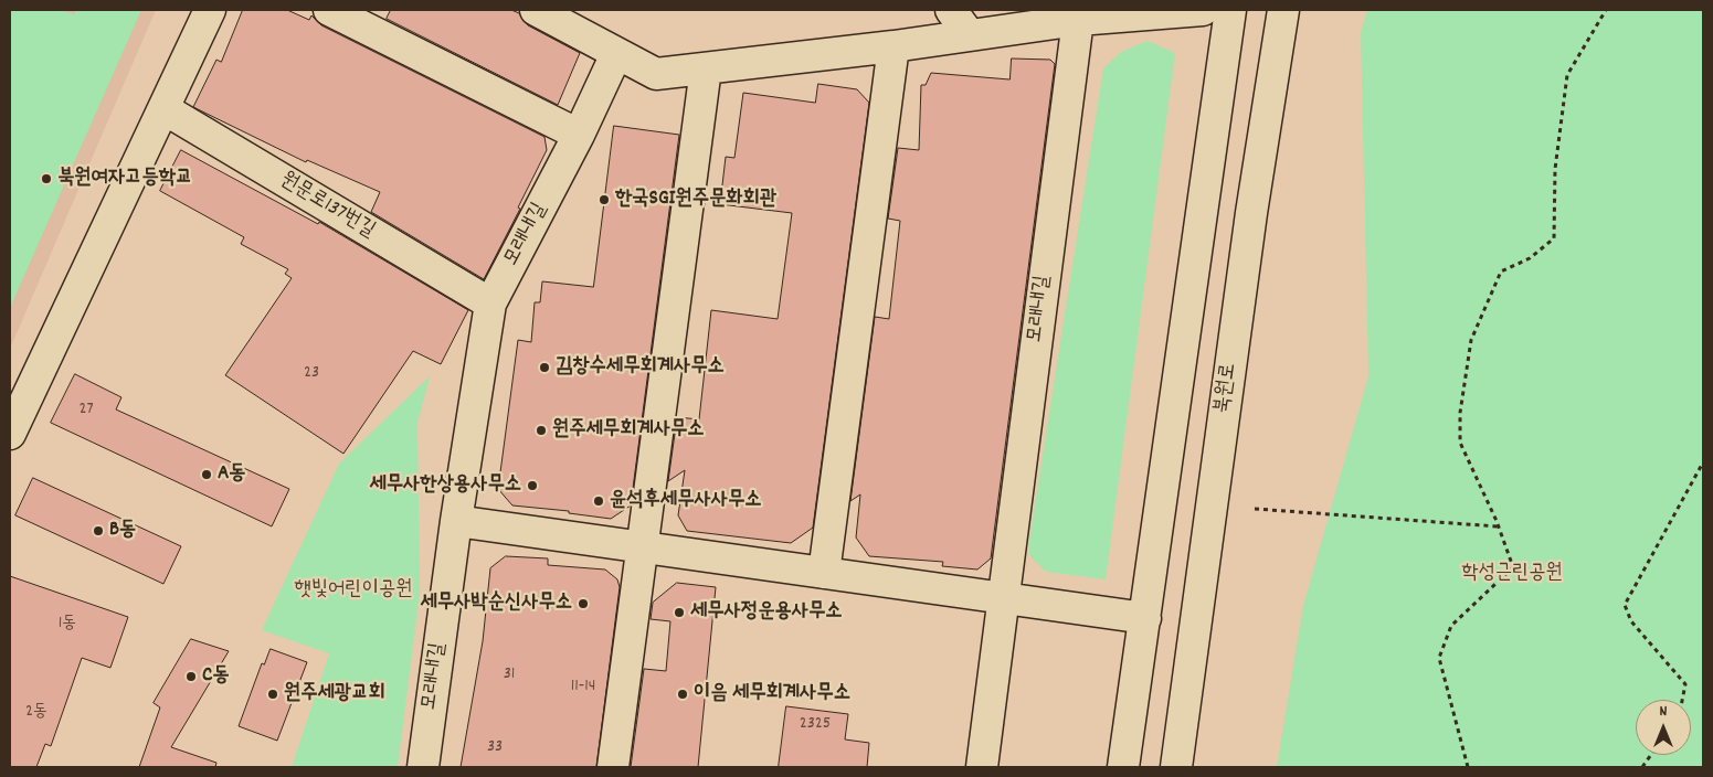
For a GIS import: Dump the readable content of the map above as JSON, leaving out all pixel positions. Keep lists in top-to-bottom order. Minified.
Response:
{"streets":{"street":["원문로137번길","모래내길","북원로"]},"crossings":[["원문로137번길","모래내길"]],"parks":["학성근린공원","햇빛어린이공원"],"places":["북원여자고등학교","한국SGI원주문화회관","김창수세무회계사무소","원주세무회계사무소","A동","세무사한상용사무소","윤석후세무사사무소","B동","세무사박순신사무소","세무사정운용사무소","C동","원주세광교회","이음 세무회계사무소"],"house_numbers":["23","27","1동","31","11-14","2동","2325","33"],"north":"top"}
